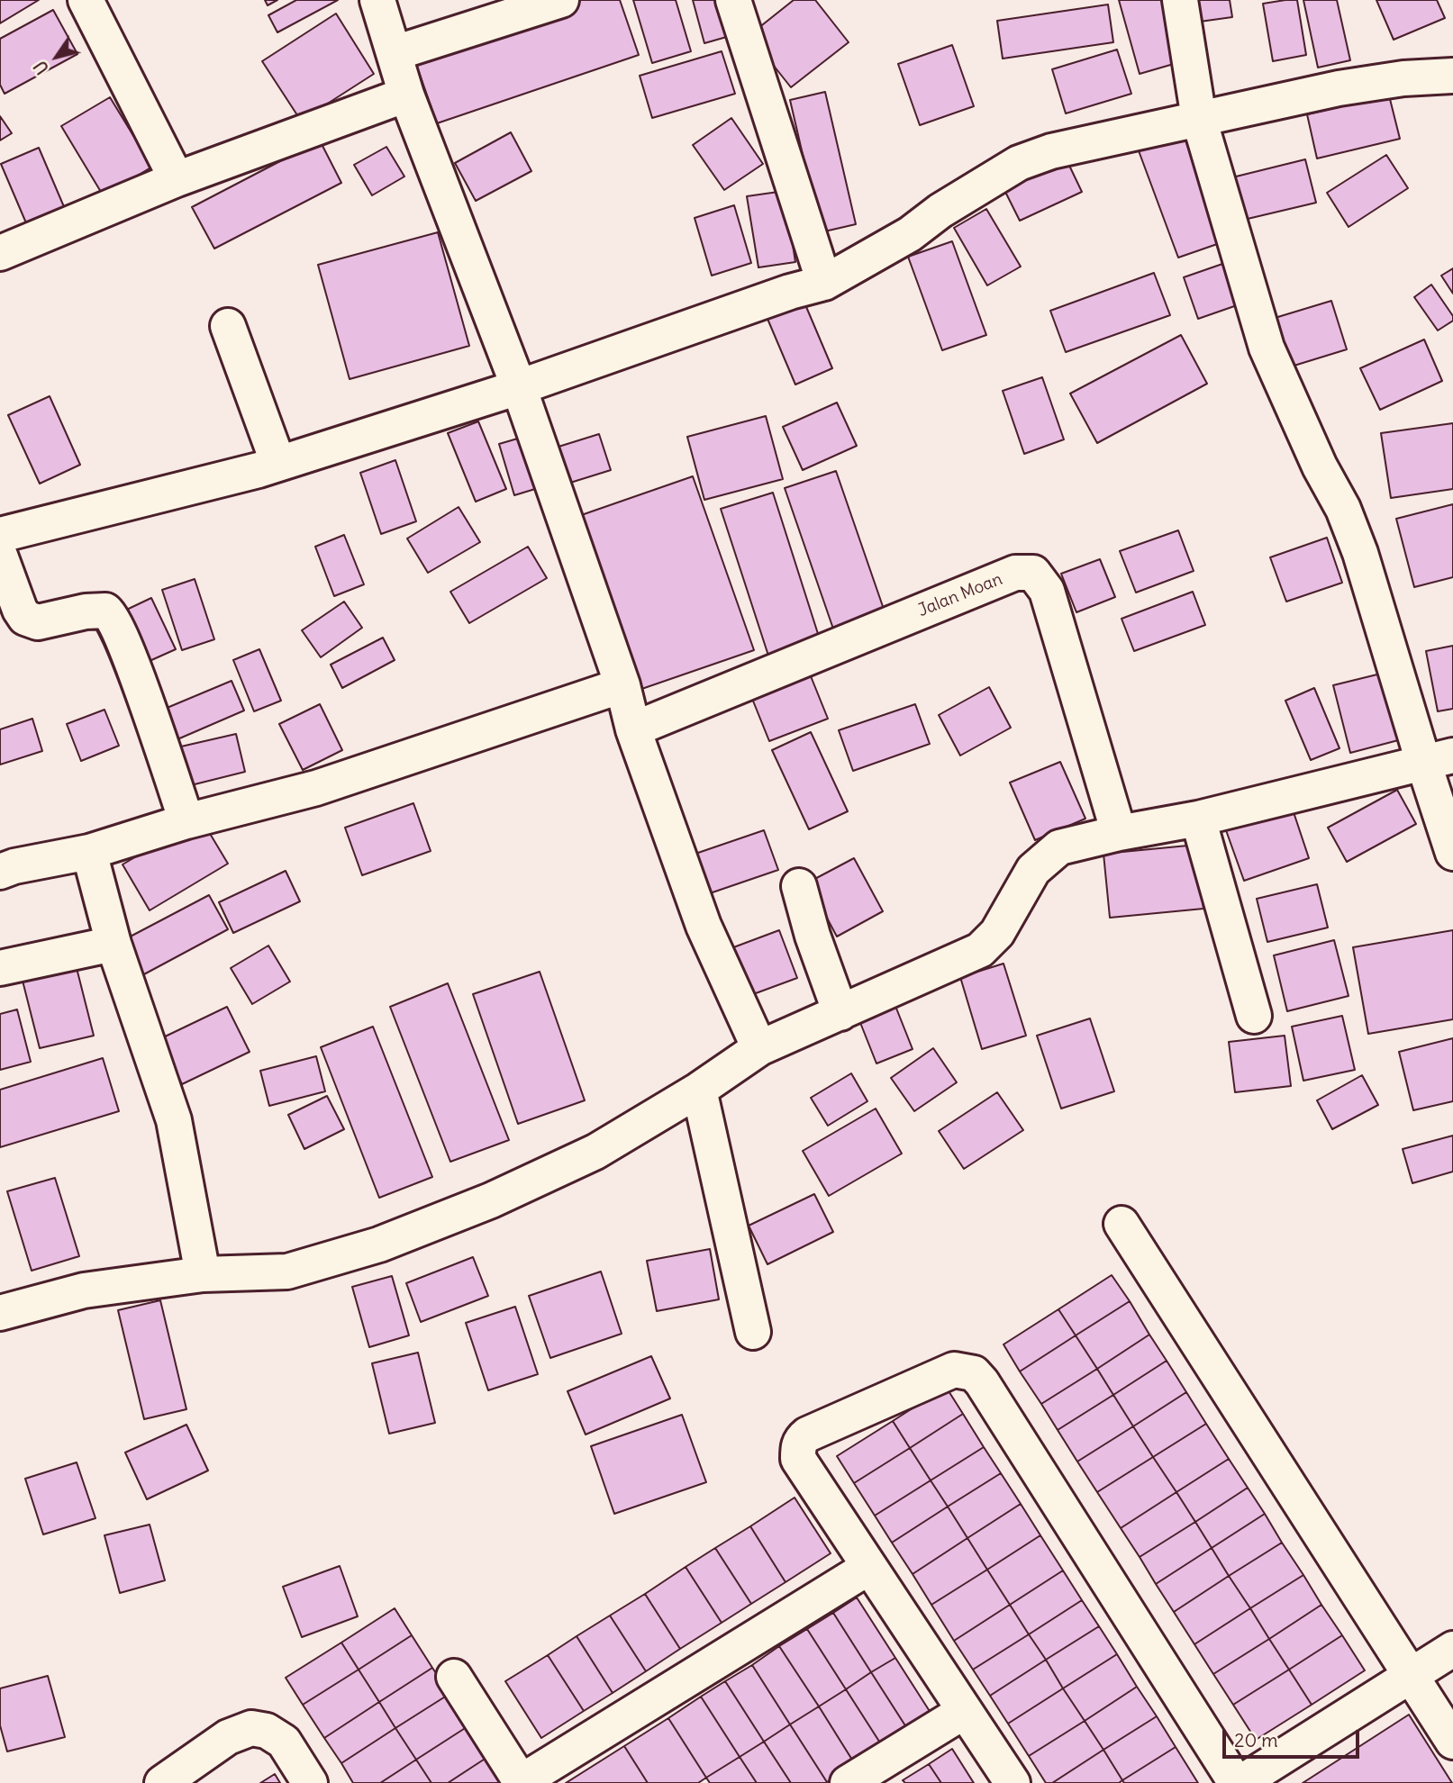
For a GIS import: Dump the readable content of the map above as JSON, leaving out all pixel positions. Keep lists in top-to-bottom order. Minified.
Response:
{"streets":{"street":["Jalan Moan"]},"scale_bar":"20 m","north":"bottom left"}
